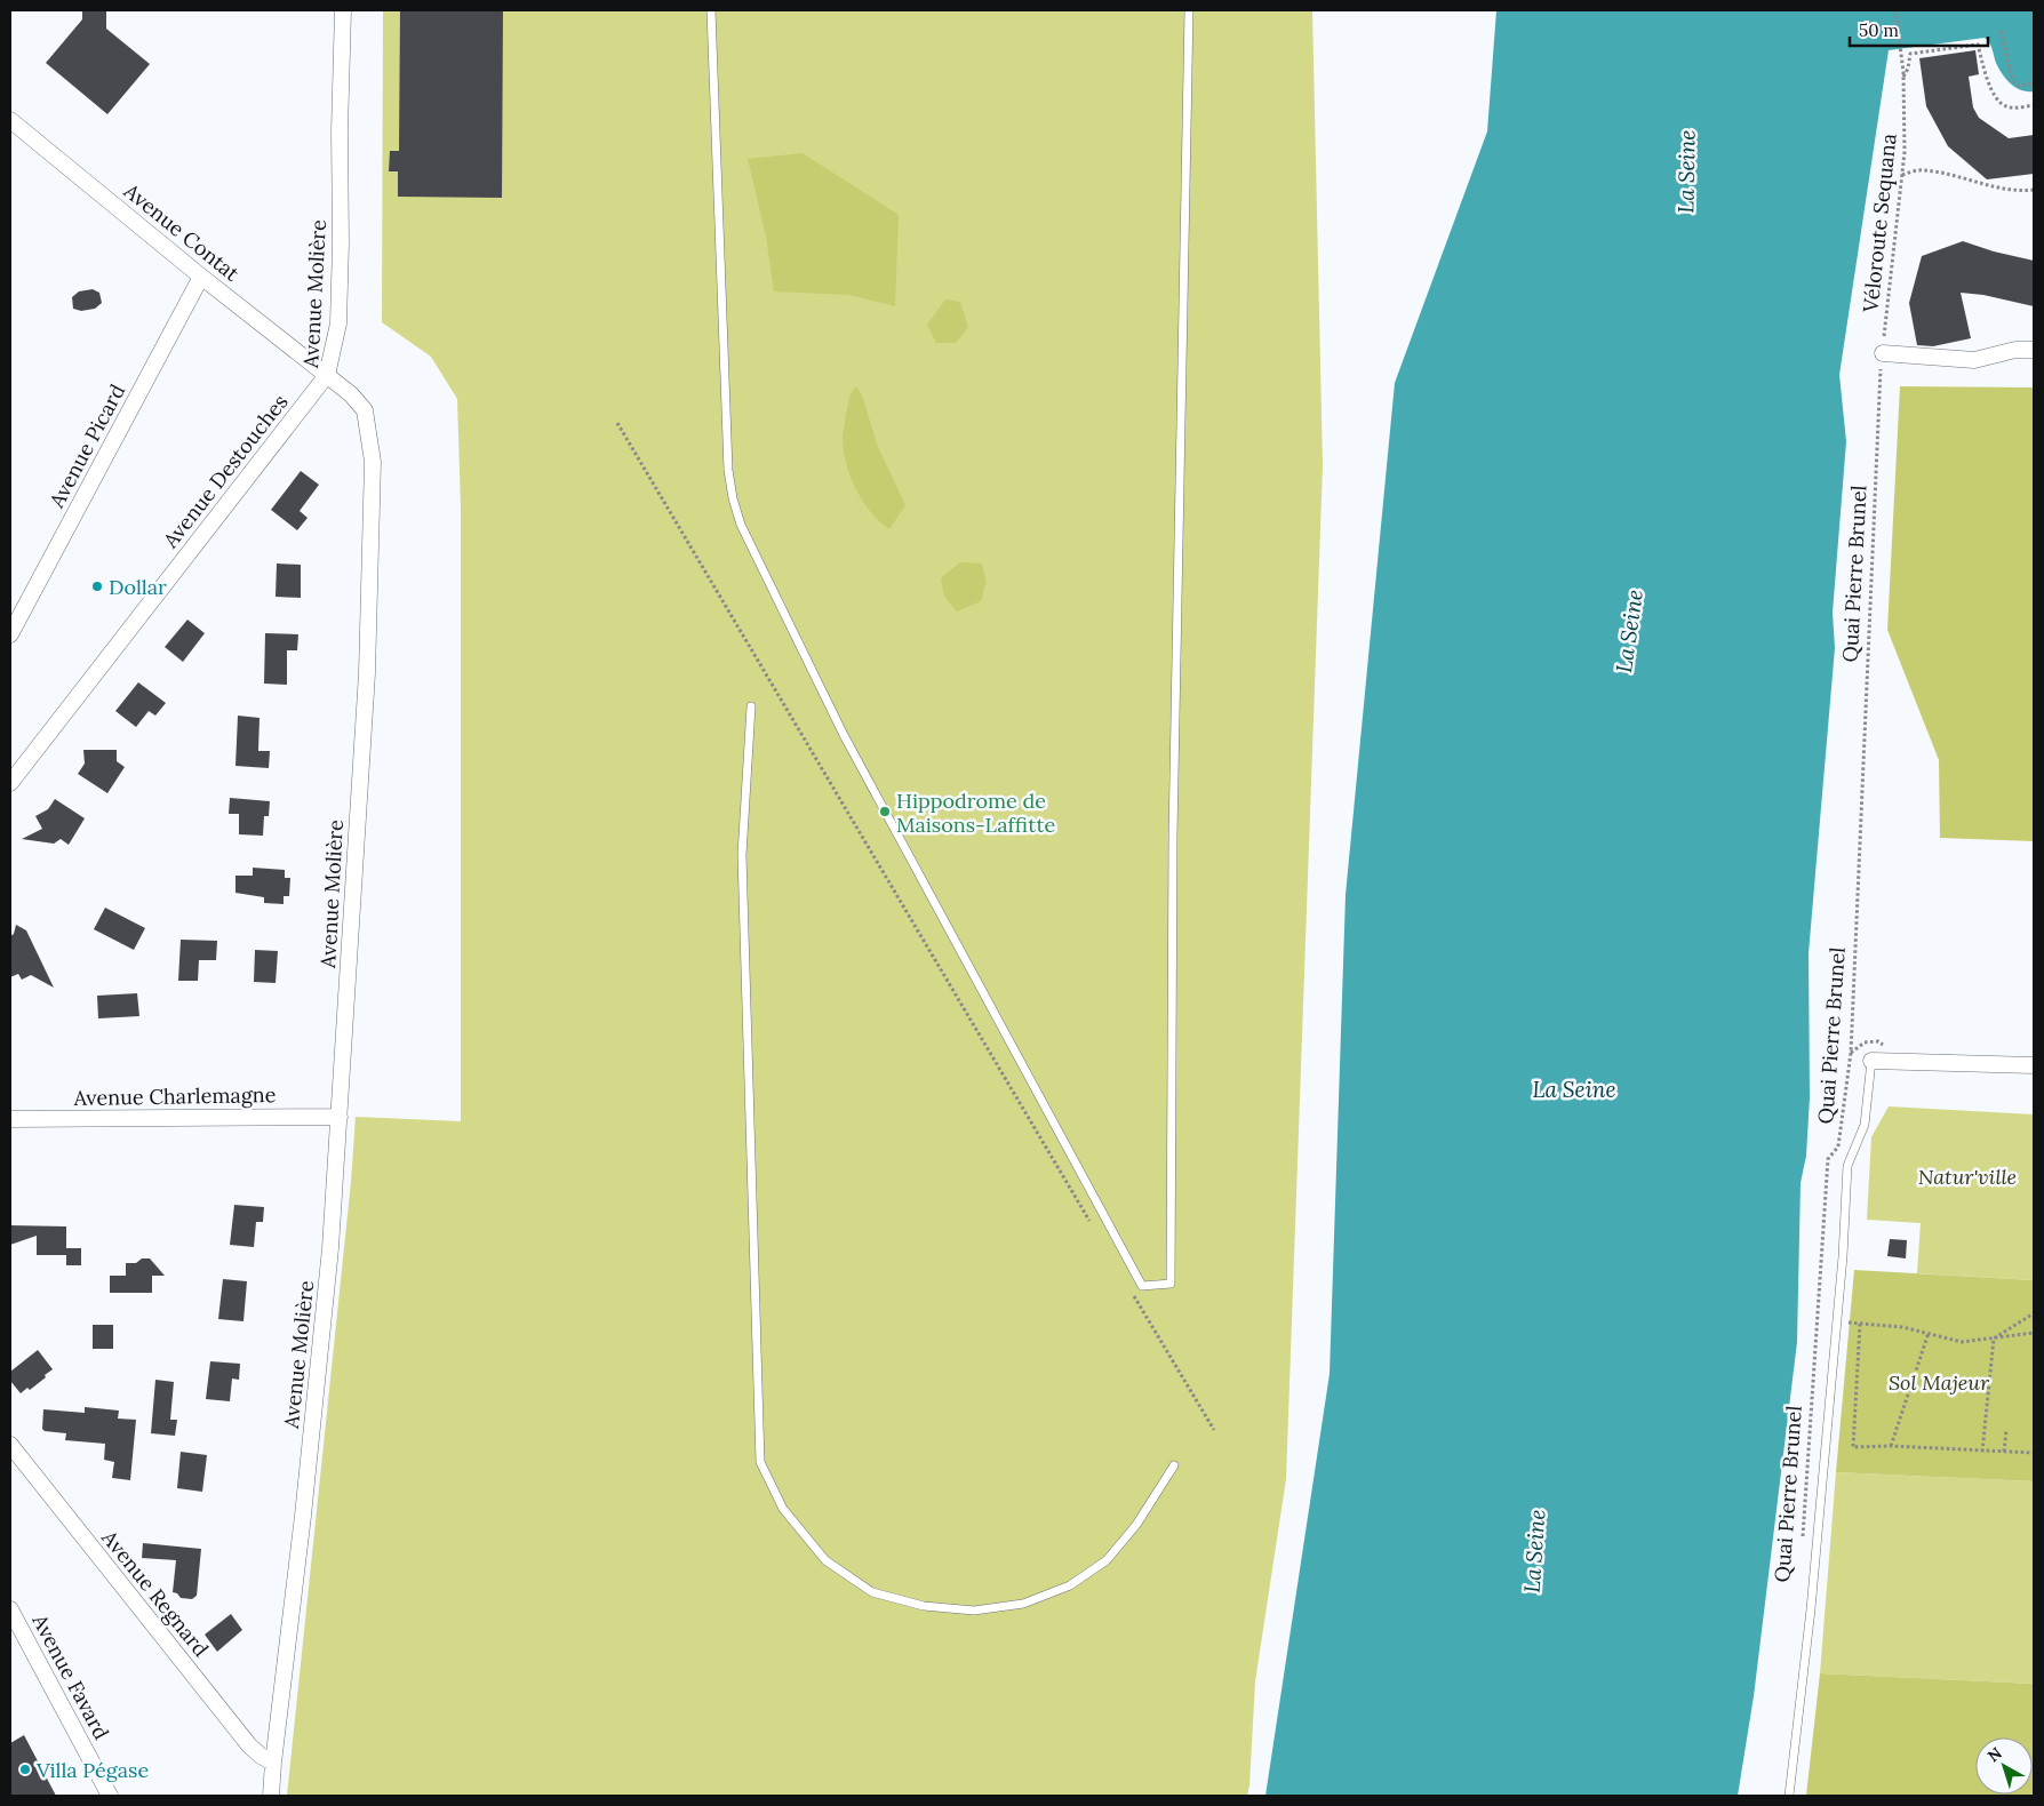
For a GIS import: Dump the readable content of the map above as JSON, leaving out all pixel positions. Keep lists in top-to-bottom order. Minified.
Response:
{"streets":{"street":["Avenue Contat","Avenue Molière","Avenue Picard","Avenue Destouches","Avenue Charlemagne","Avenue Regnard","Avenue Favard"],"lane":["Quai Pierre Brunel"],"path":["Véloroute Sequana"]},"crossings":[["Véloroute Sequana","Quai Pierre Brunel"],["Avenue Contat","Avenue Molière"],["Avenue Contat","Avenue Picard"],["Avenue Contat","Avenue Destouches"],["Avenue Molière","Avenue Destouches"],["Avenue Molière","Avenue Charlemagne"],["Avenue Molière","Avenue Regnard"]],"water":["La Seine"],"parks":["Natur'ville","Sol Majeur"],"places":["Dollar","Hippodrome de Maisons-Laffitte","Villa Pégase"],"scale_bar":"50 m","north":"top left"}
